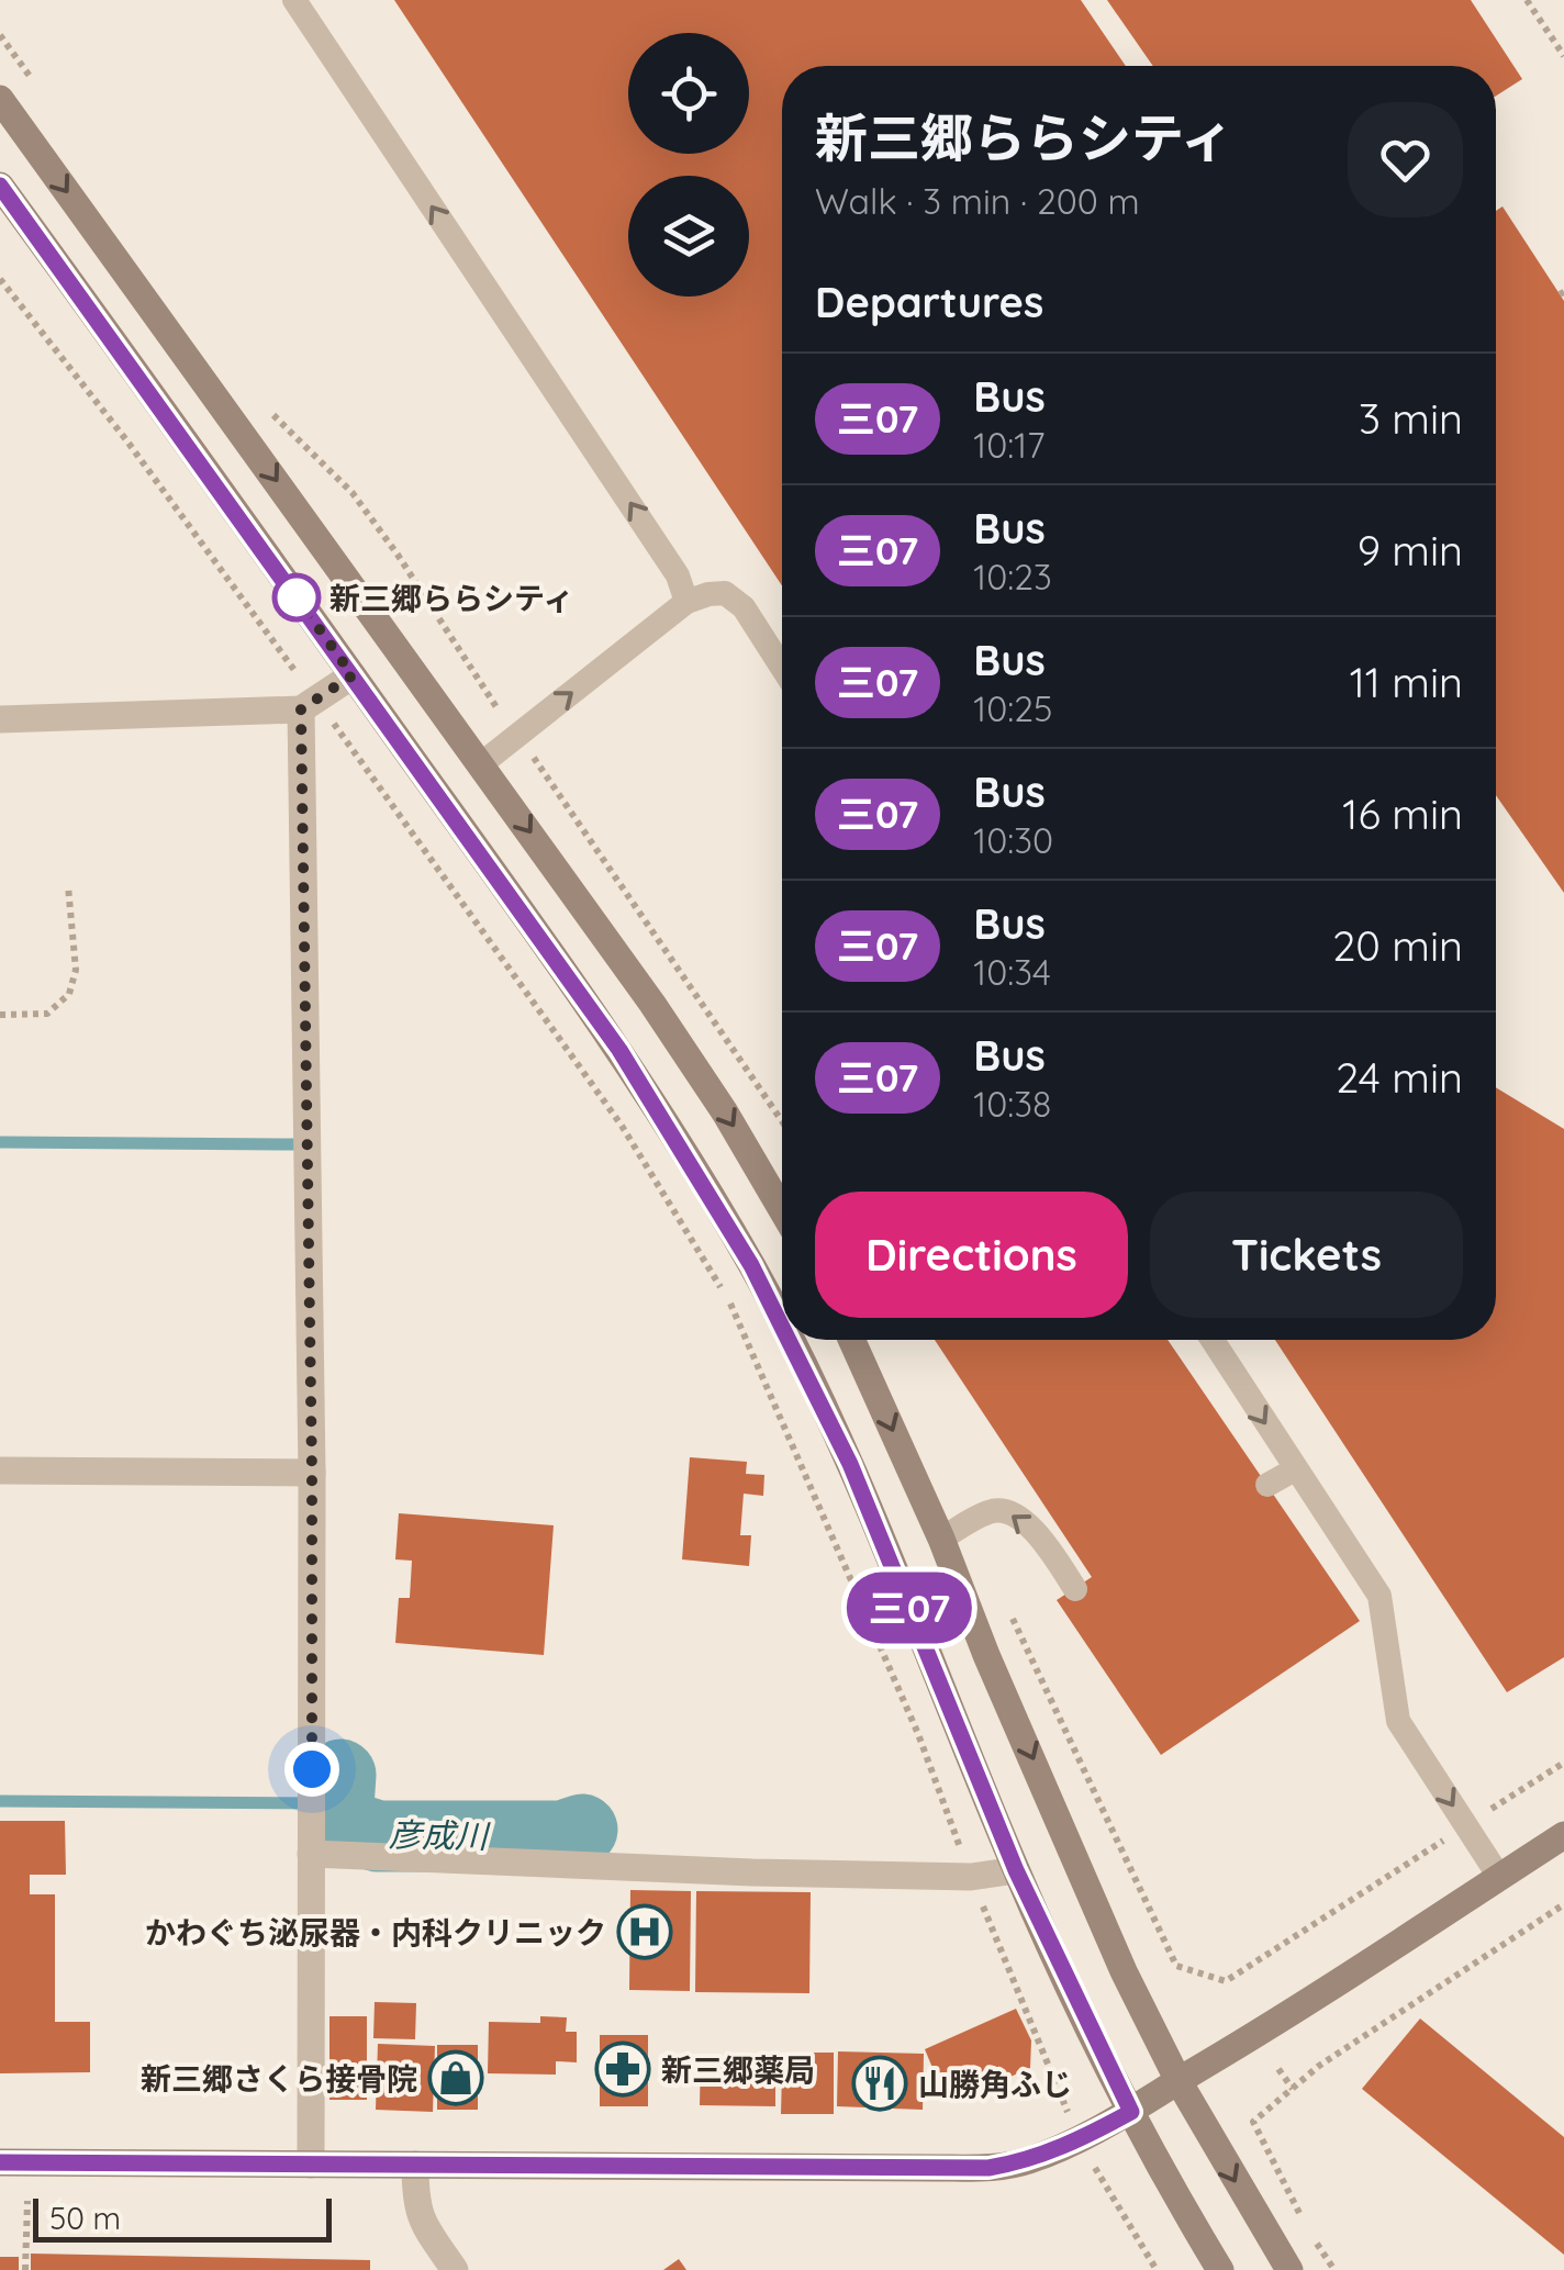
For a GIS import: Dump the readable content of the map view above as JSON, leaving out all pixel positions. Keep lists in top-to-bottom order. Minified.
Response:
{"water":["彦成川"],"places":{"other":["新三郷ららシティ"],"hospital":["かわぐち泌尿器・内科クリニック"],"pharmacy":["新三郷薬局"],"shop":["新三郷さくら接骨院"],"restaurant":["山勝角ふじ"]},"lines":["bus line 三07"],"scale_bar":"50 m","page":{"on_map":"三07","heading":[["新三郷ららシティ","Walk · 3 min · 200 m"],"Departures"],"list":[{"mark":"三07","name":"Bus","note":"10:17","value":"3 min"},{"mark":"三07","name":"Bus","note":"10:23","value":"9 min"},{"mark":"三07","name":"Bus","note":"10:25","value":"11 min"},{"mark":"三07","name":"Bus","note":"10:30","value":"16 min"},{"mark":"三07","name":"Bus","note":"10:34","value":"20 min"},{"mark":"三07","name":"Bus","note":"10:38","value":"24 min"}],"buttons":["Directions","Tickets"],"scale":"50 m"}}
